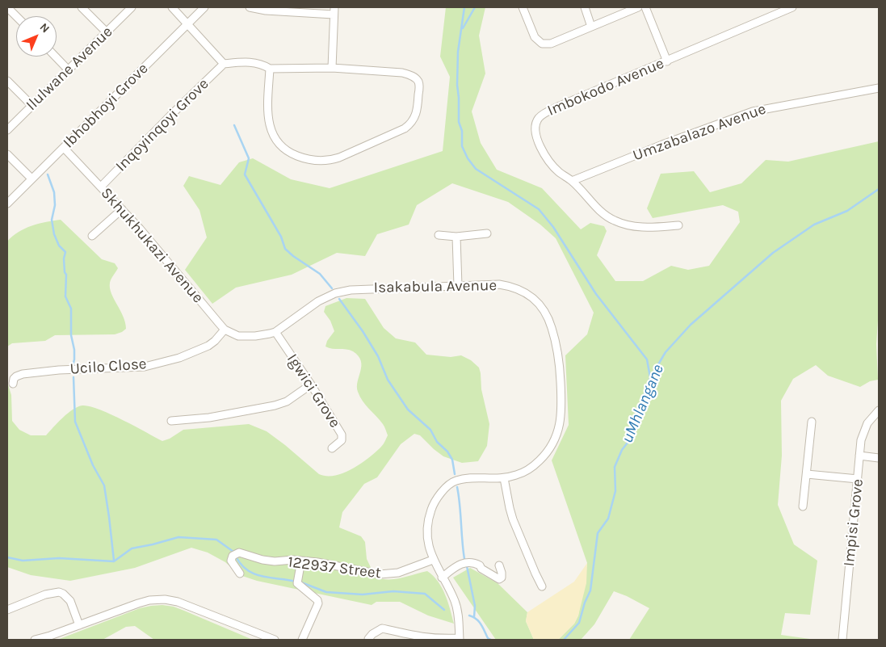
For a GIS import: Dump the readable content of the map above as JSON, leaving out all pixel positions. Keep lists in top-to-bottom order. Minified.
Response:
{"streets":{"street":["Ilulwane Avenue","Imbokodo Avenue","Ibhobhoyi Grove","Inqoyinqoyi Grove","Umzabalazo Avenue","Skhukhukazi Avenue","Isakabula Avenue","Ucilo Close","Igwici Grove","Impisi Grove","122937 Street"]},"crossings":[["Imbokodo Avenue","Umzabalazo Avenue"],["Ibhobhoyi Grove","Skhukhukazi Avenue"],["Inqoyinqoyi Grove","Skhukhukazi Avenue"],["Skhukhukazi Avenue","Isakabula Avenue"],["Skhukhukazi Avenue","Ucilo Close"],["Isakabula Avenue","Ucilo Close"],["Isakabula Avenue","Igwici Grove"],["Isakabula Avenue","122937 Street"]],"water":["uMhlangane"],"north":"top right"}
